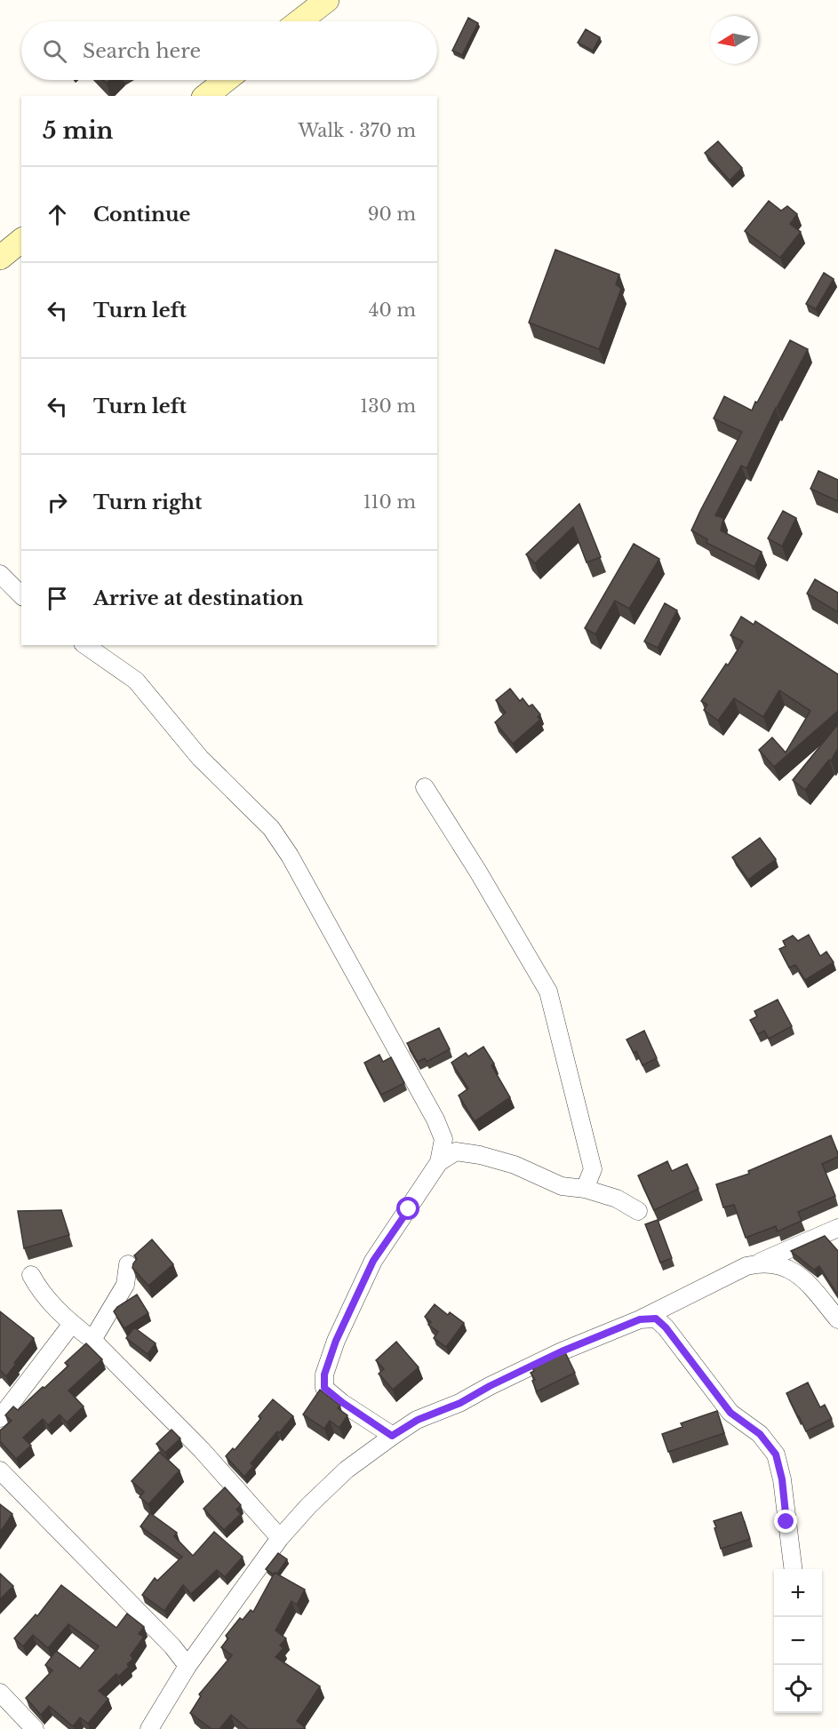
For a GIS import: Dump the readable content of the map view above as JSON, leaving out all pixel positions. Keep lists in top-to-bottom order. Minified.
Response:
{"north":"left","page":{"search":"Search here","heading":["5 min","Walk · 370 m"],"list":[["Continue","90 m"],["Turn left","40 m"],["Turn left","130 m"],["Turn right","110 m"],"Arrive at destination"],"map_buttons":["+","−"]}}
